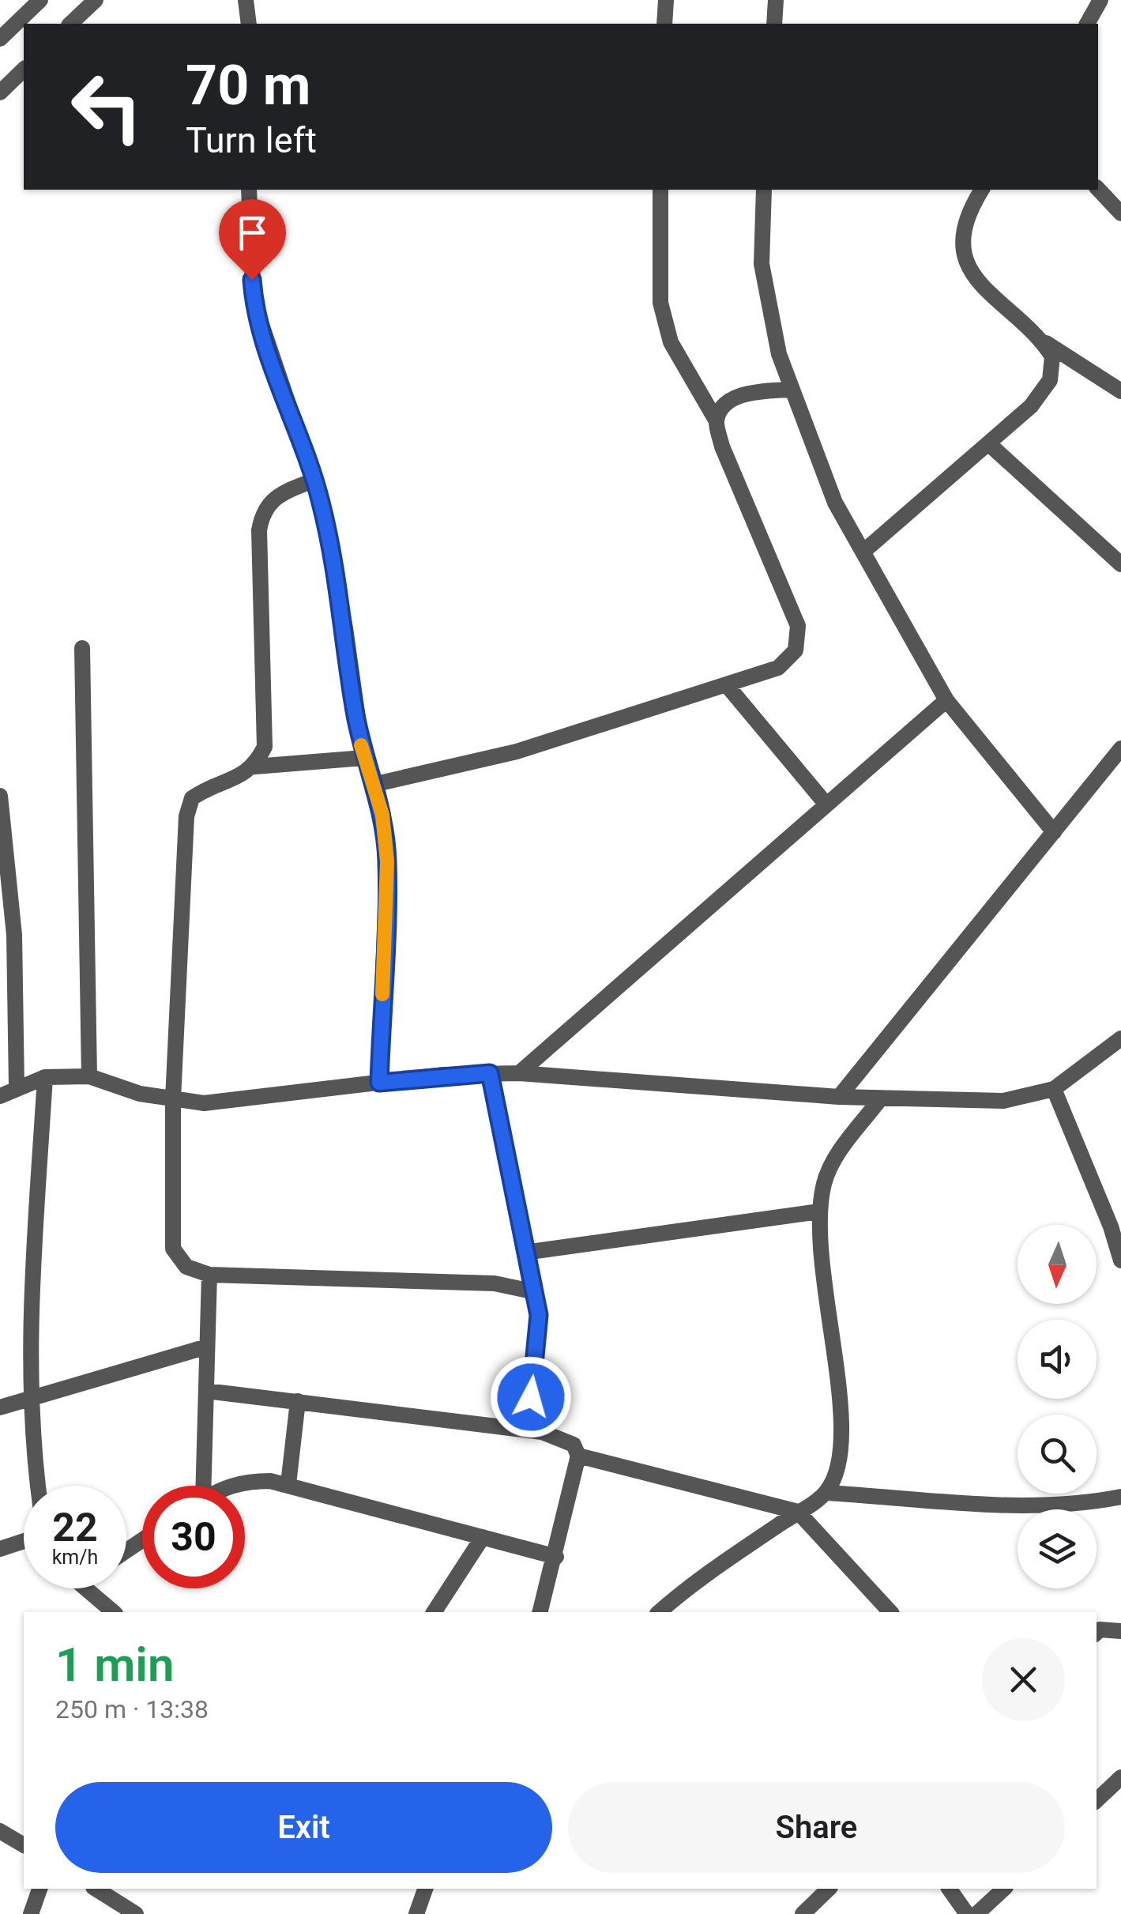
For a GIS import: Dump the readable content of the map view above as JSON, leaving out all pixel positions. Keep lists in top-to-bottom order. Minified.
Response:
{"north":"bottom","page":{"turn":["70 m","Turn left"],"speed":"22 km/h","limit":"30","heading":["1 min","250 m · 13:38"],"buttons":["Exit","Share"]}}
